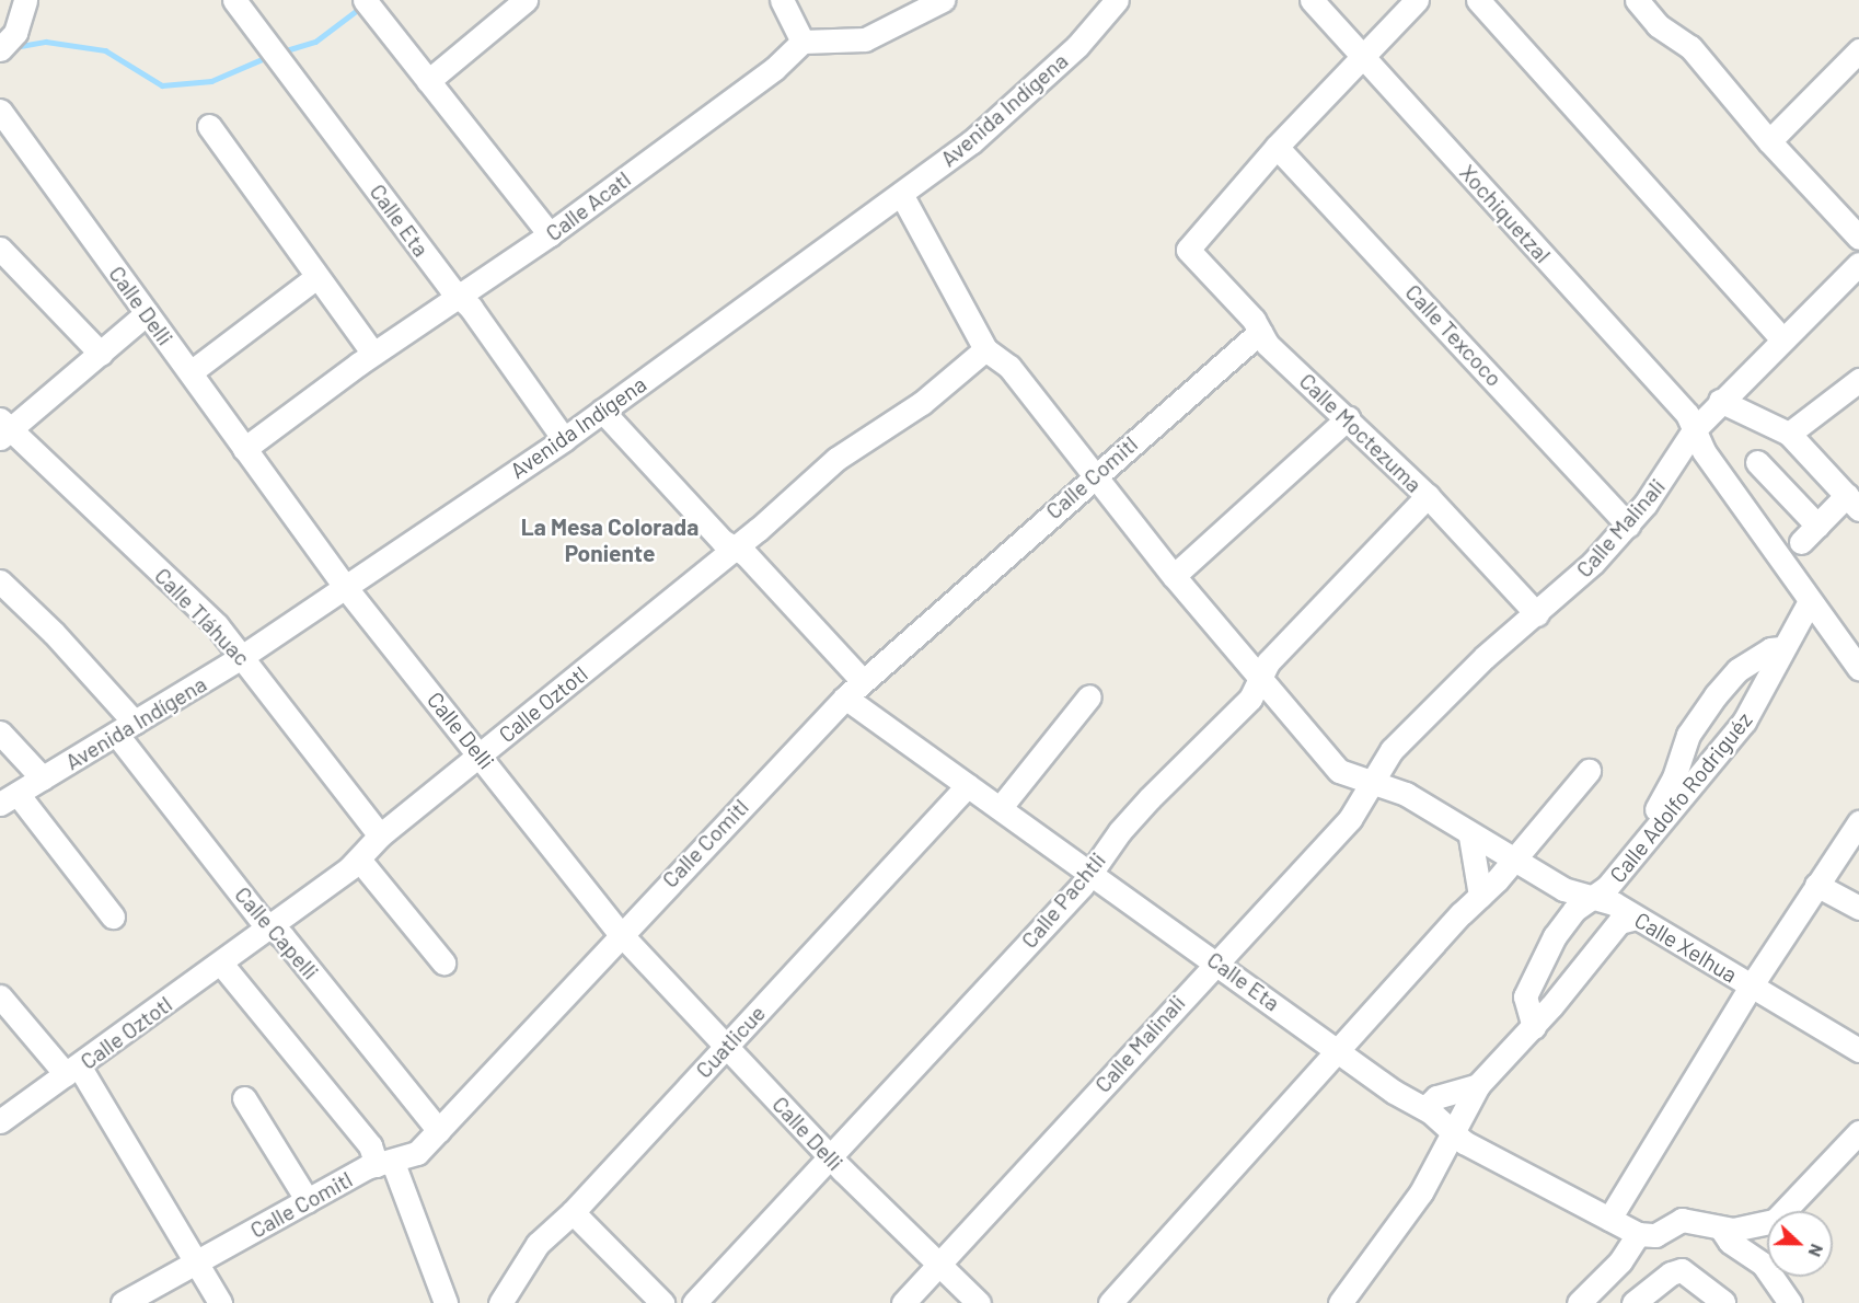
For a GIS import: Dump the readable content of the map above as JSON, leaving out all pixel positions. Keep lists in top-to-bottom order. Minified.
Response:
{"streets":{"street":["Avenida Indígena","Calle Acatl","Xochiquetzal","Calle Eta","Calle Delli","Calle Texcoco","Calle Moctezuma","Calle Comitl","Calle Malinali","Calle Tláhuac","Calle Oztotl","Calle Adolfo Rodriguéz","Calle Pachtli","Calle Capelli","Calle Xelhua","Cuatlicue"]},"crossings":[["Avenida Indígena","Calle Eta"],["Avenida Indígena","Calle Delli"],["Avenida Indígena","Calle Tláhuac"],["Avenida Indígena","Calle Capelli"],["Calle Acatl","Calle Eta"],["Calle Acatl","Calle Delli"],["Xochiquetzal","Calle Malinali"],["Xochiquetzal","Calle Adolfo Rodriguéz"],["Calle Eta","Calle Comitl"],["Calle Eta","Calle Malinali"],["Calle Eta","Calle Pachtli"],["Calle Eta","Cuatlicue"],["Calle Delli","Calle Comitl"],["Calle Delli","Calle Malinali"],["Calle Delli","Calle Oztotl"],["Calle Delli","Calle Pachtli"],["Calle Delli","Cuatlicue"],["Calle Texcoco","Calle Moctezuma"],["Calle Texcoco","Calle Malinali"],["Calle Moctezuma","Calle Comitl"],["Calle Moctezuma","Calle Malinali"],["Calle Moctezuma","Calle Pachtli"],["Calle Comitl","Calle Capelli"],["Calle Malinali","Calle Xelhua"],["Calle Tláhuac","Calle Oztotl"],["Calle Oztotl","Calle Capelli"],["Calle Adolfo Rodriguéz","Calle Xelhua"]],"districts":["La Mesa Colorada Poniente"],"north":"right"}
